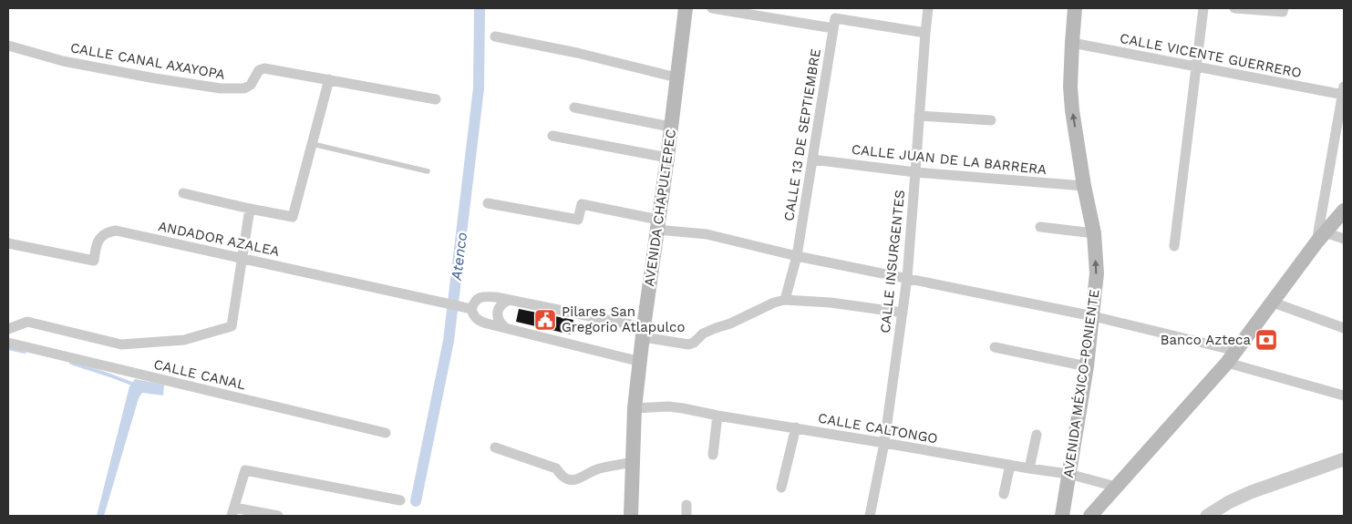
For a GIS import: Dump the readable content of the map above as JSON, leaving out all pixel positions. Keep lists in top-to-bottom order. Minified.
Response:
{"streets":{"main road":["AVENIDA CHAPULTEPEC","AVENIDA MÉXICO-PONIENTE"],"street":["CALLE VICENTE GUERRERO","CALLE CANAL AXAYOPA","CALLE 13 DE SEPTIEMBRE","CALLE JUAN DE LA BARRERA","ANDADOR AZALEA","CALLE INSURGENTES","CALLE CANAL","CALLE CALTONGO"]},"crossings":[["CALLE VICENTE GUERRERO","AVENIDA MÉXICO-PONIENTE"],["CALLE 13 DE SEPTIEMBRE","CALLE JUAN DE LA BARRERA"],["CALLE JUAN DE LA BARRERA","CALLE INSURGENTES"],["CALLE JUAN DE LA BARRERA","AVENIDA MÉXICO-PONIENTE"],["AVENIDA CHAPULTEPEC","CALLE CALTONGO"],["CALLE INSURGENTES","CALLE CALTONGO"],["AVENIDA MÉXICO-PONIENTE","CALLE CALTONGO"]],"one_way":["AVENIDA MÉXICO-PONIENTE"],"water":["Atenco"],"places":{"public building":["Pilares San Gregorio Atlapulco"],"bank":["Banco Azteca"]}}
